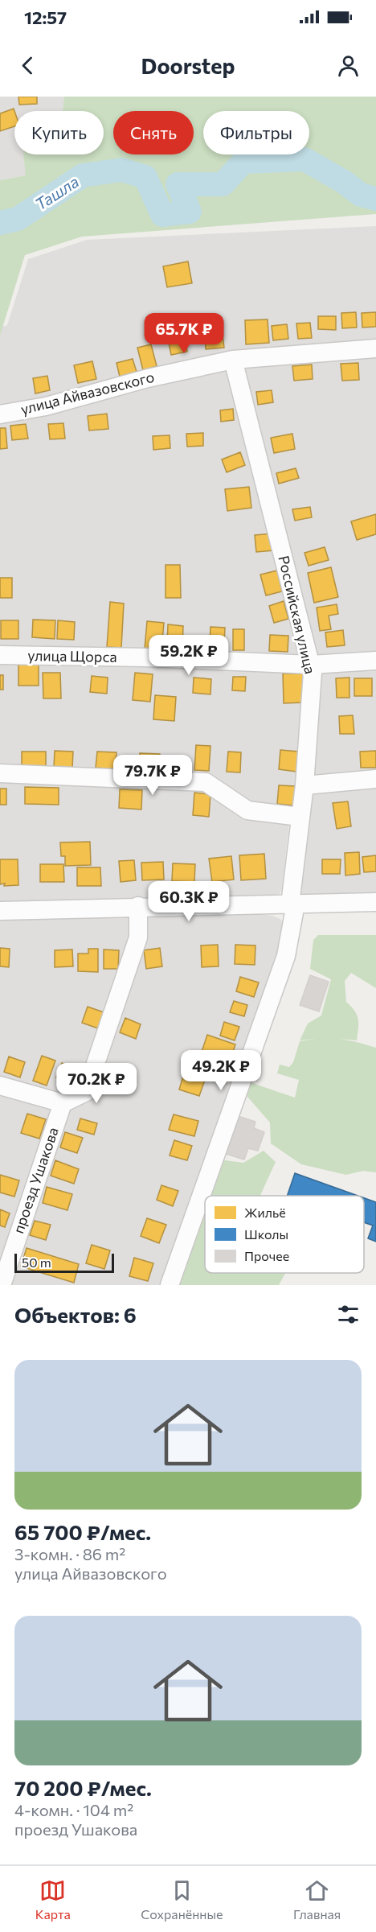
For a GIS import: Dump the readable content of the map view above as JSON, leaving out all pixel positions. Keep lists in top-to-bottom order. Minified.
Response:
{"streets":{"street":["улица Айвазовского","Российская улица","улица Щорса","проезд Ушакова"]},"crossings":[["улица Айвазовского","Российская улица"],["Российская улица","улица Щорса"]],"water":["Ташла"],"legend":["Жильё","Школы","Прочее"],"scale_bar":"50 m","page":{"status":"12:57","header":"Doorstep","chip":["Купить","Снять","Фильтры"],"price":["65.7K ₽","59.2K ₽","79.7K ₽","60.3K ₽","49.2K ₽","70.2K ₽"],"scale":"50 m","heading":"Объектов: 6","list":[{"name":"65 700 ₽/мес.","note":"3-комн. · 86 m² · улица Айвазовского"},{"name":"70 200 ₽/мес.","note":"4-комн. · 104 m² · проезд Ушакова"}],"tabs":["Карта","Сохранённые","Главная"]}}
